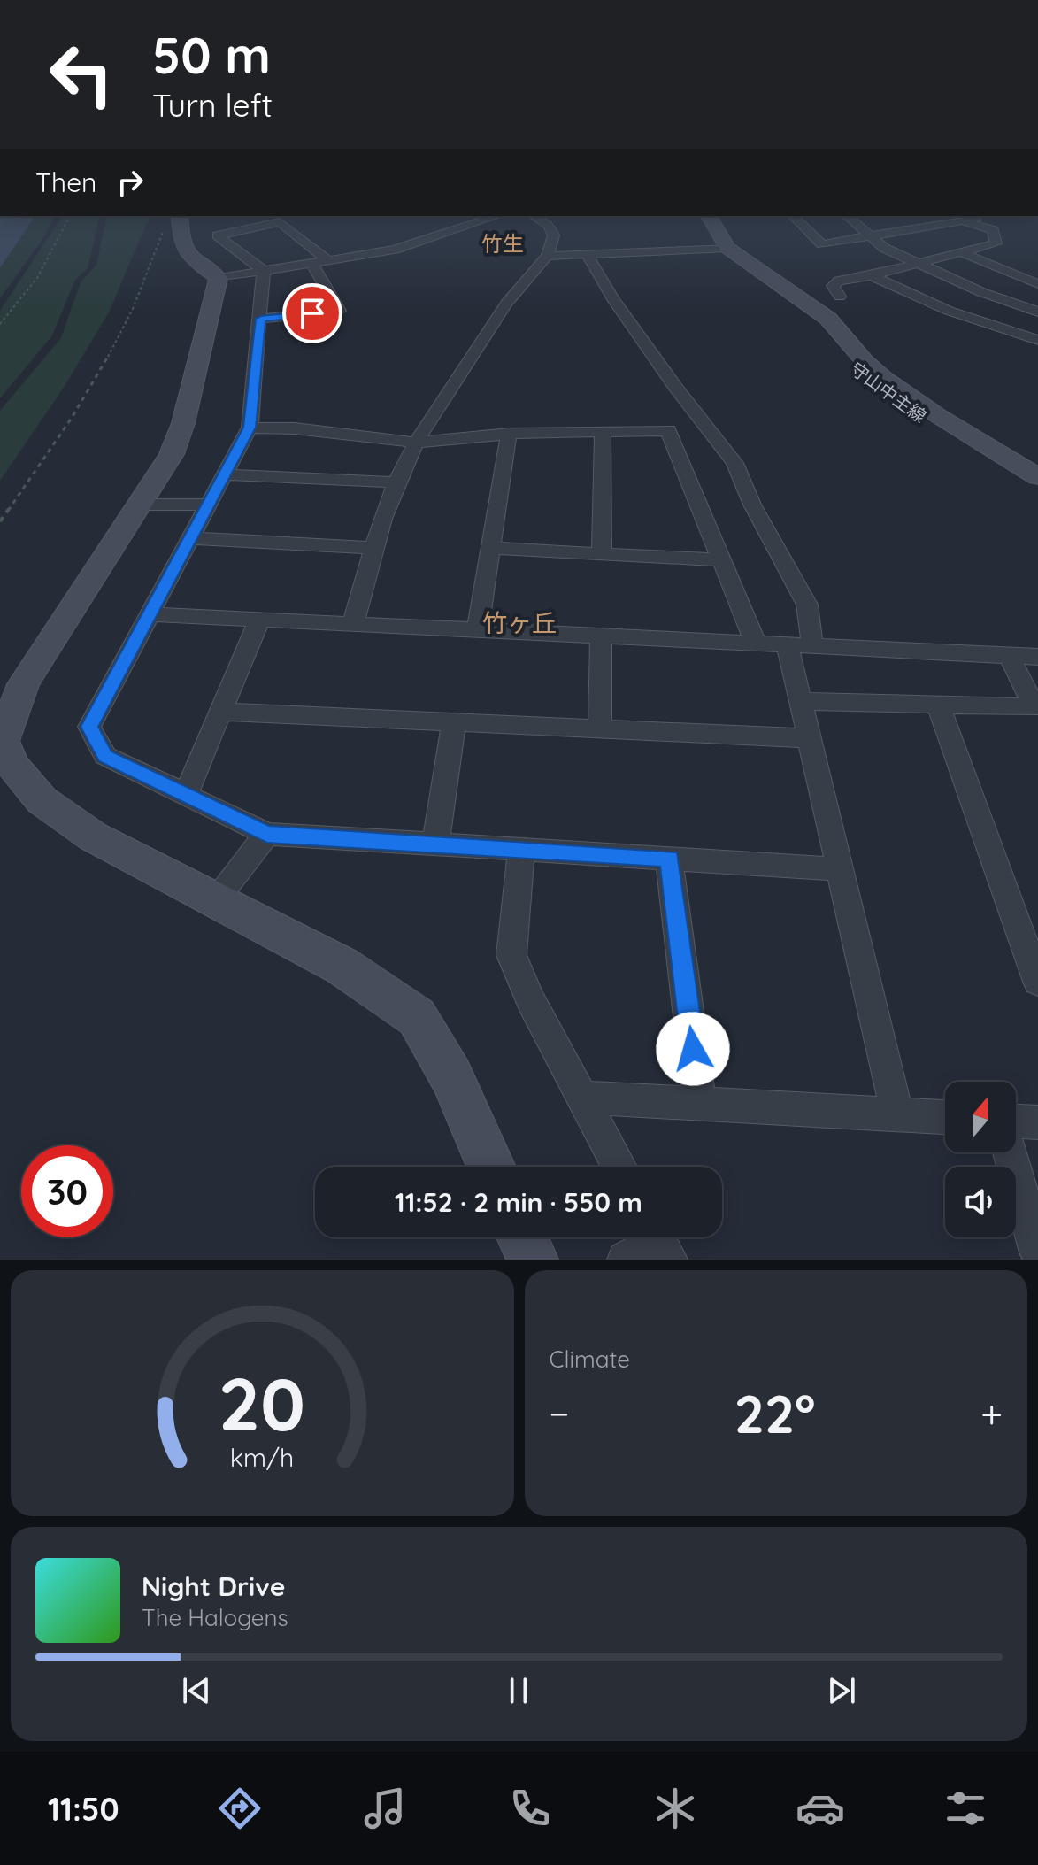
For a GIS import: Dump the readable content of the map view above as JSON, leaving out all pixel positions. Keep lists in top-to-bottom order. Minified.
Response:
{"streets":{"street":["守山中主線"]},"districts":["竹生","竹ヶ丘"],"north":"top","page":{"turn":["50 m","Turn left"],"then":"Then","limit":"30","trip":"11:52 · 2 min · 550 m","tile":"Climate","heat":["−","22°","+"],"song":["Night Drive","The Halogens"],"tabs":"11:50","gauge":["20","km/h"]}}
